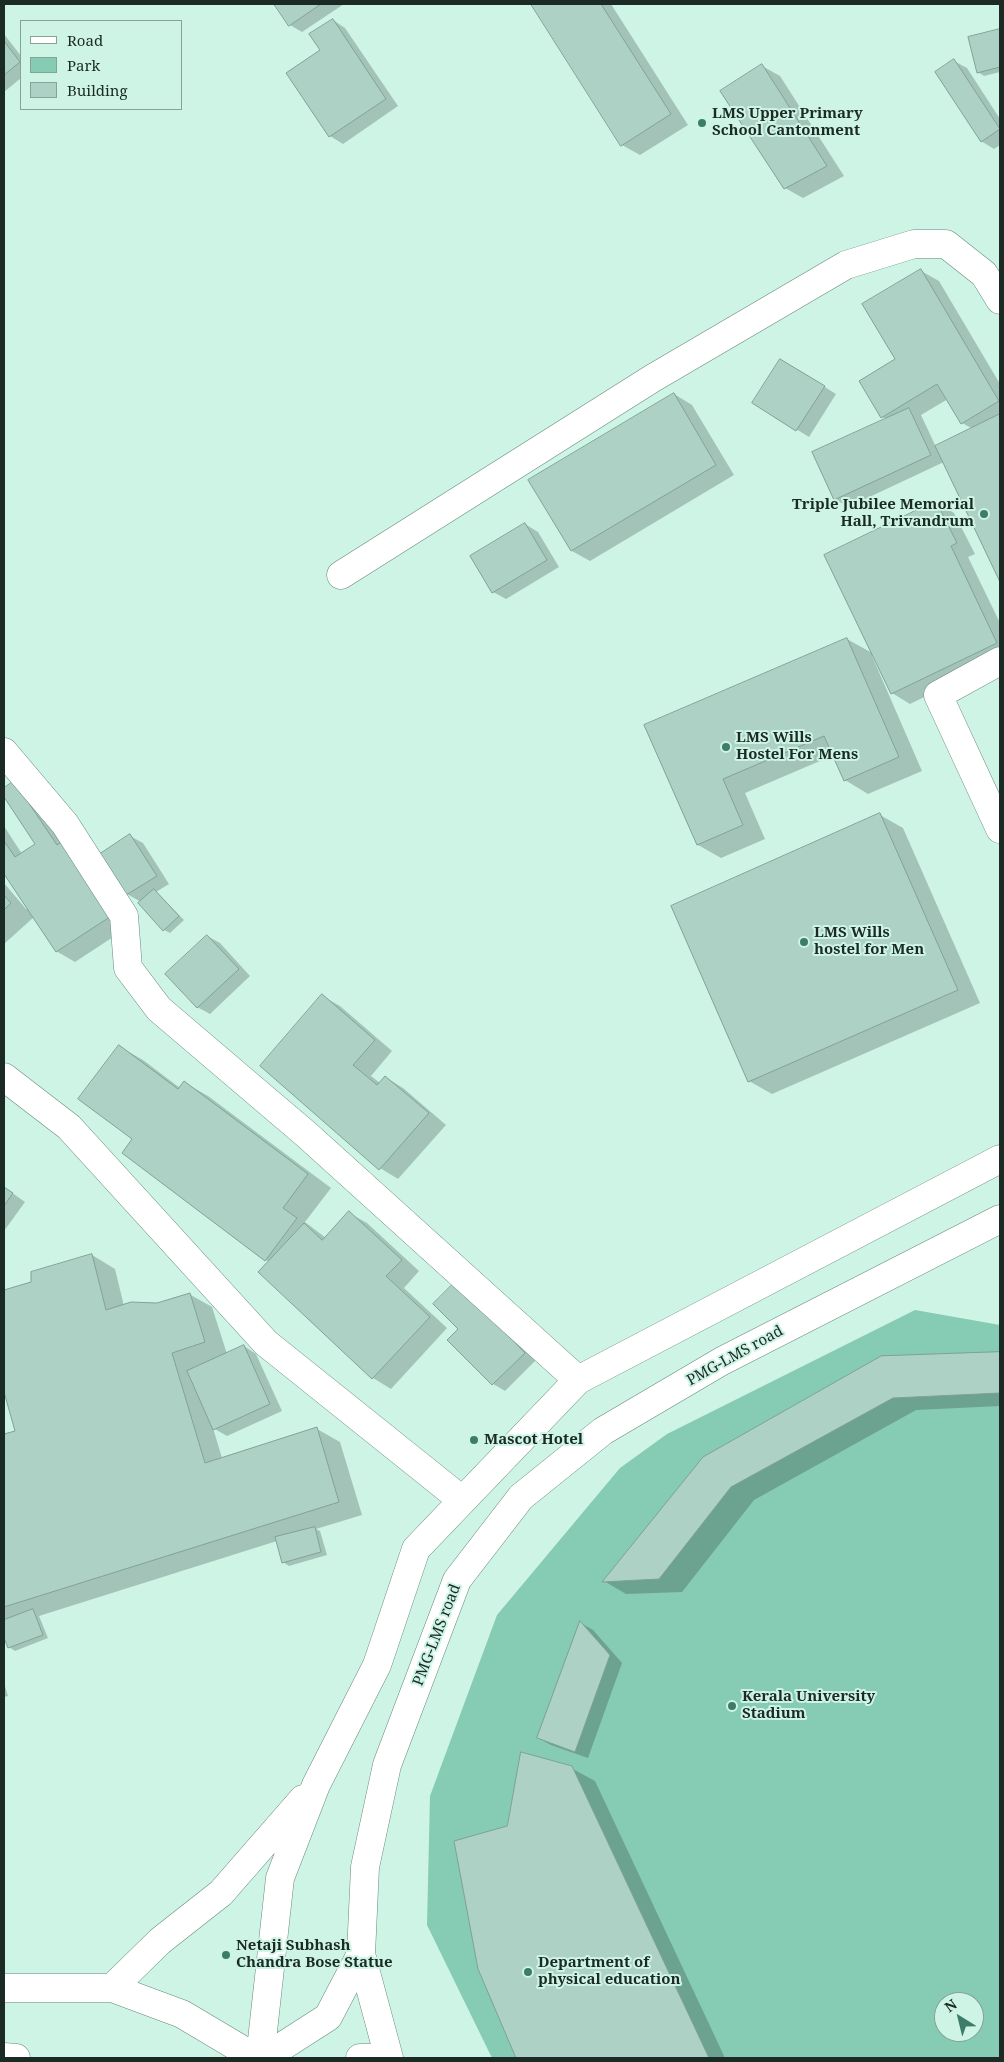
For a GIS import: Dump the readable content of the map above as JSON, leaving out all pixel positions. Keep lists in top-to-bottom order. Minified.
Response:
{"streets":{"main road":["PMG-LMS road"]},"places":["LMS Upper Primary School Cantonment","Triple Jubilee Memorial Hall, Trivandrum","LMS Wills Hostel For Mens","LMS Wills hostel for Men","Mascot Hotel","Kerala University Stadium","Netaji Subhash Chandra Bose Statue","Department of physical education"],"legend":["Road","Park","Building"],"north":"top left"}
